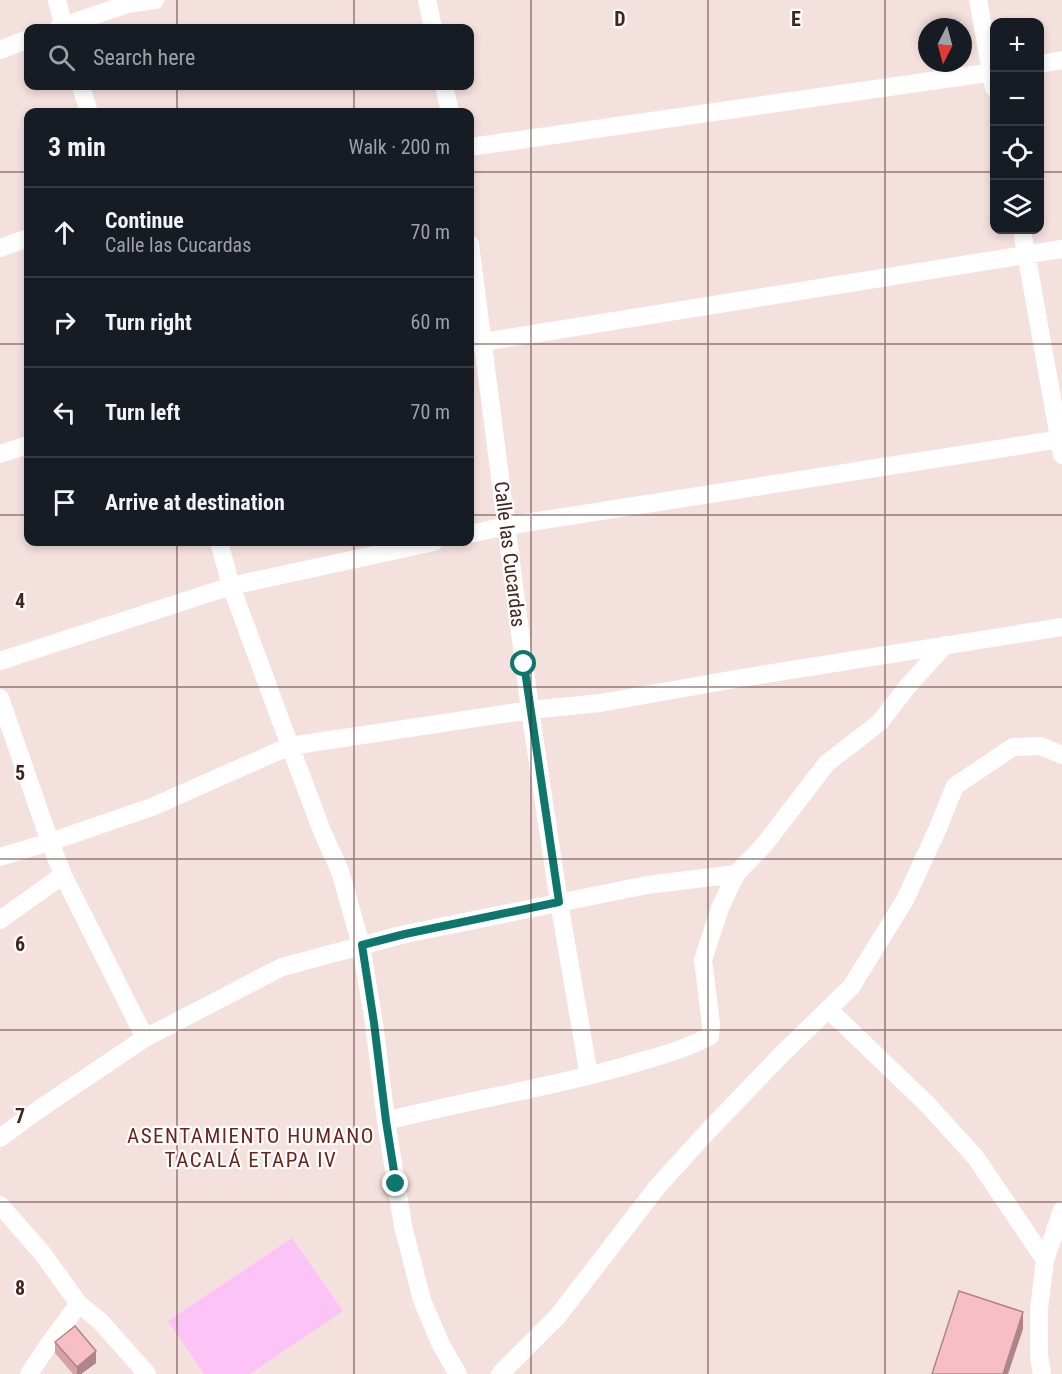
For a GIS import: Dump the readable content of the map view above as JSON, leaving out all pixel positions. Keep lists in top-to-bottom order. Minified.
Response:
{"streets":{"street":["Calle las Cucardas"]},"districts":["ASENTAMIENTO HUMANO TACALÁ ETAPA IV"],"north":"bottom","page":{"map_buttons":["+","−"],"search":"Search here","heading":["3 min","Walk · 200 m"],"list":[["Continue","Calle las Cucardas","70 m"],["Turn right","60 m"],["Turn left","70 m"],"Arrive at destination"]},"grid":{"columns":["D","E"],"rows":["4","5","6","7","8"]}}
